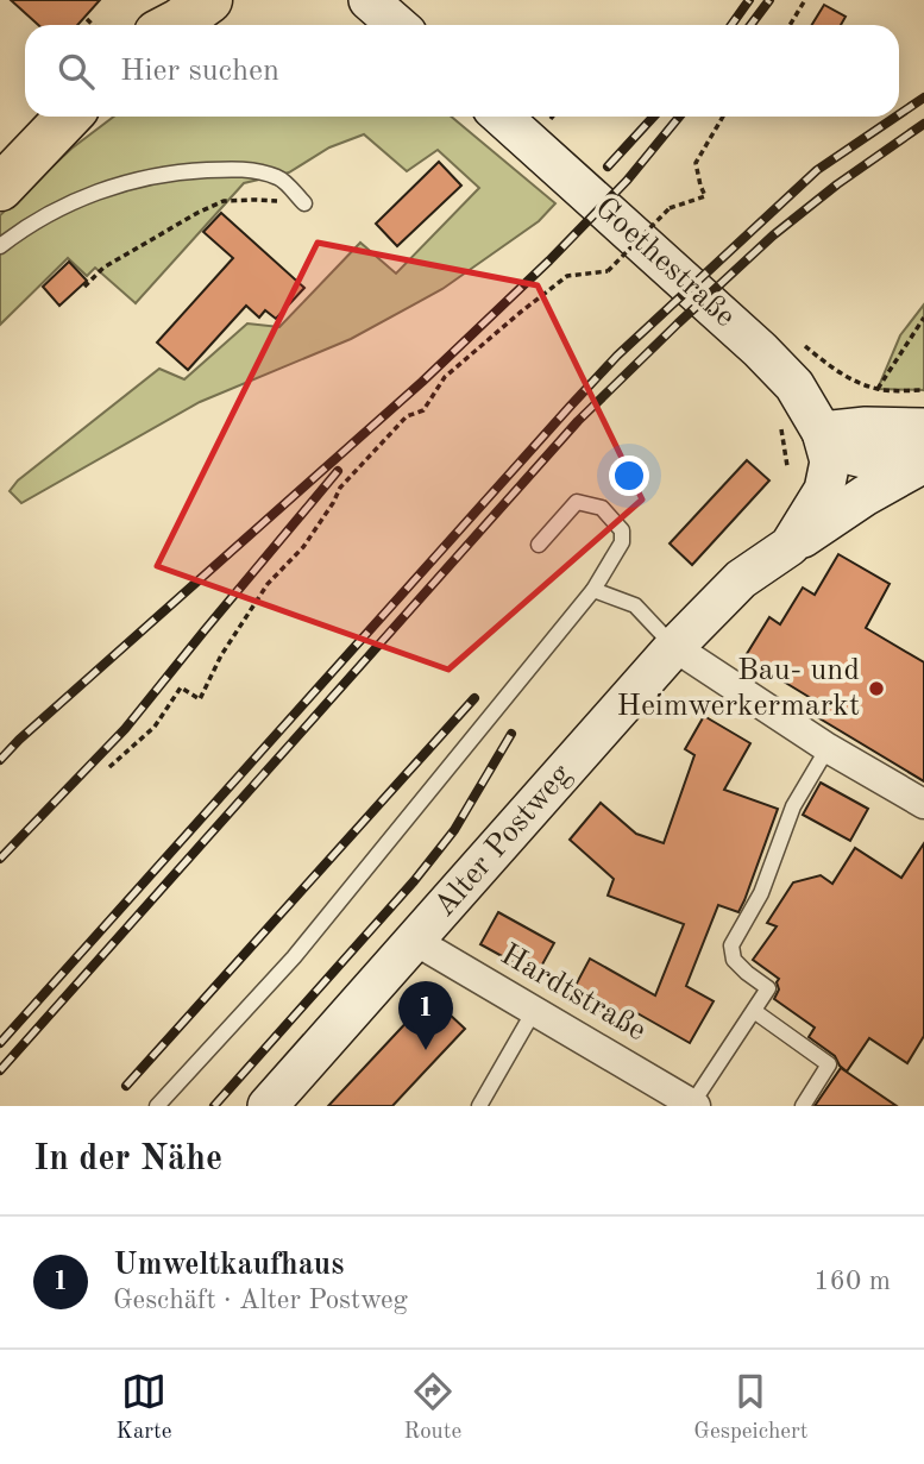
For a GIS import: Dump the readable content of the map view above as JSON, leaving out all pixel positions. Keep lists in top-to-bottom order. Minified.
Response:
{"streets":{"main road":["Goethestraße","Alter Postweg"],"street":["Hardtstraße"]},"crossings":[["Goethestraße","Alter Postweg"],["Alter Postweg","Hardtstraße"]],"places":["Bau- und Heimwerkermarkt"],"page":{"search":"Hier suchen","pins":"1","heading":"In der Nähe","list":[{"mark":"1","name":"Umweltkaufhaus","note":"Geschäft · Alter Postweg","value":"160 m"}],"nav":["Karte","Route","Gespeichert"]}}
